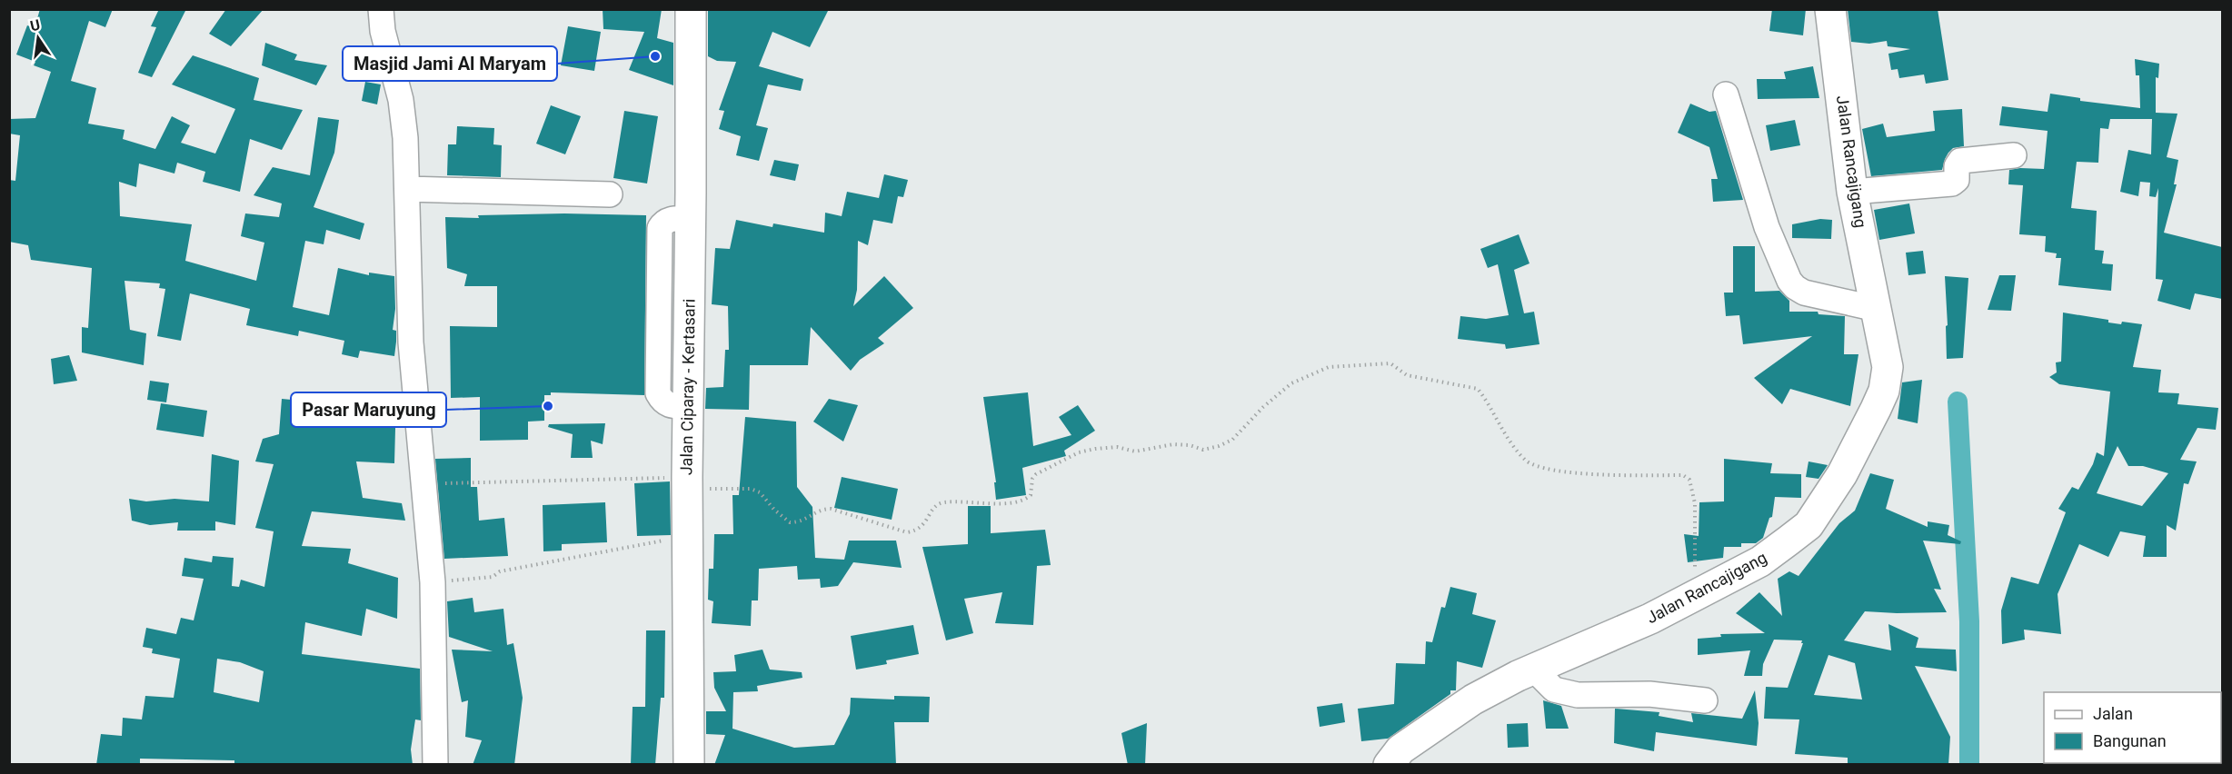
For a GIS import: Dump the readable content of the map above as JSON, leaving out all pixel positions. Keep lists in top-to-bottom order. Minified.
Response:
{"streets":{"main road":["Jalan Rancajigang","Jalan Ciparay - Kertasari"]},"places":["Masjid Jami Al Maryam","Pasar Maruyung"],"legend":["Jalan","Bangunan"],"north":"top"}
